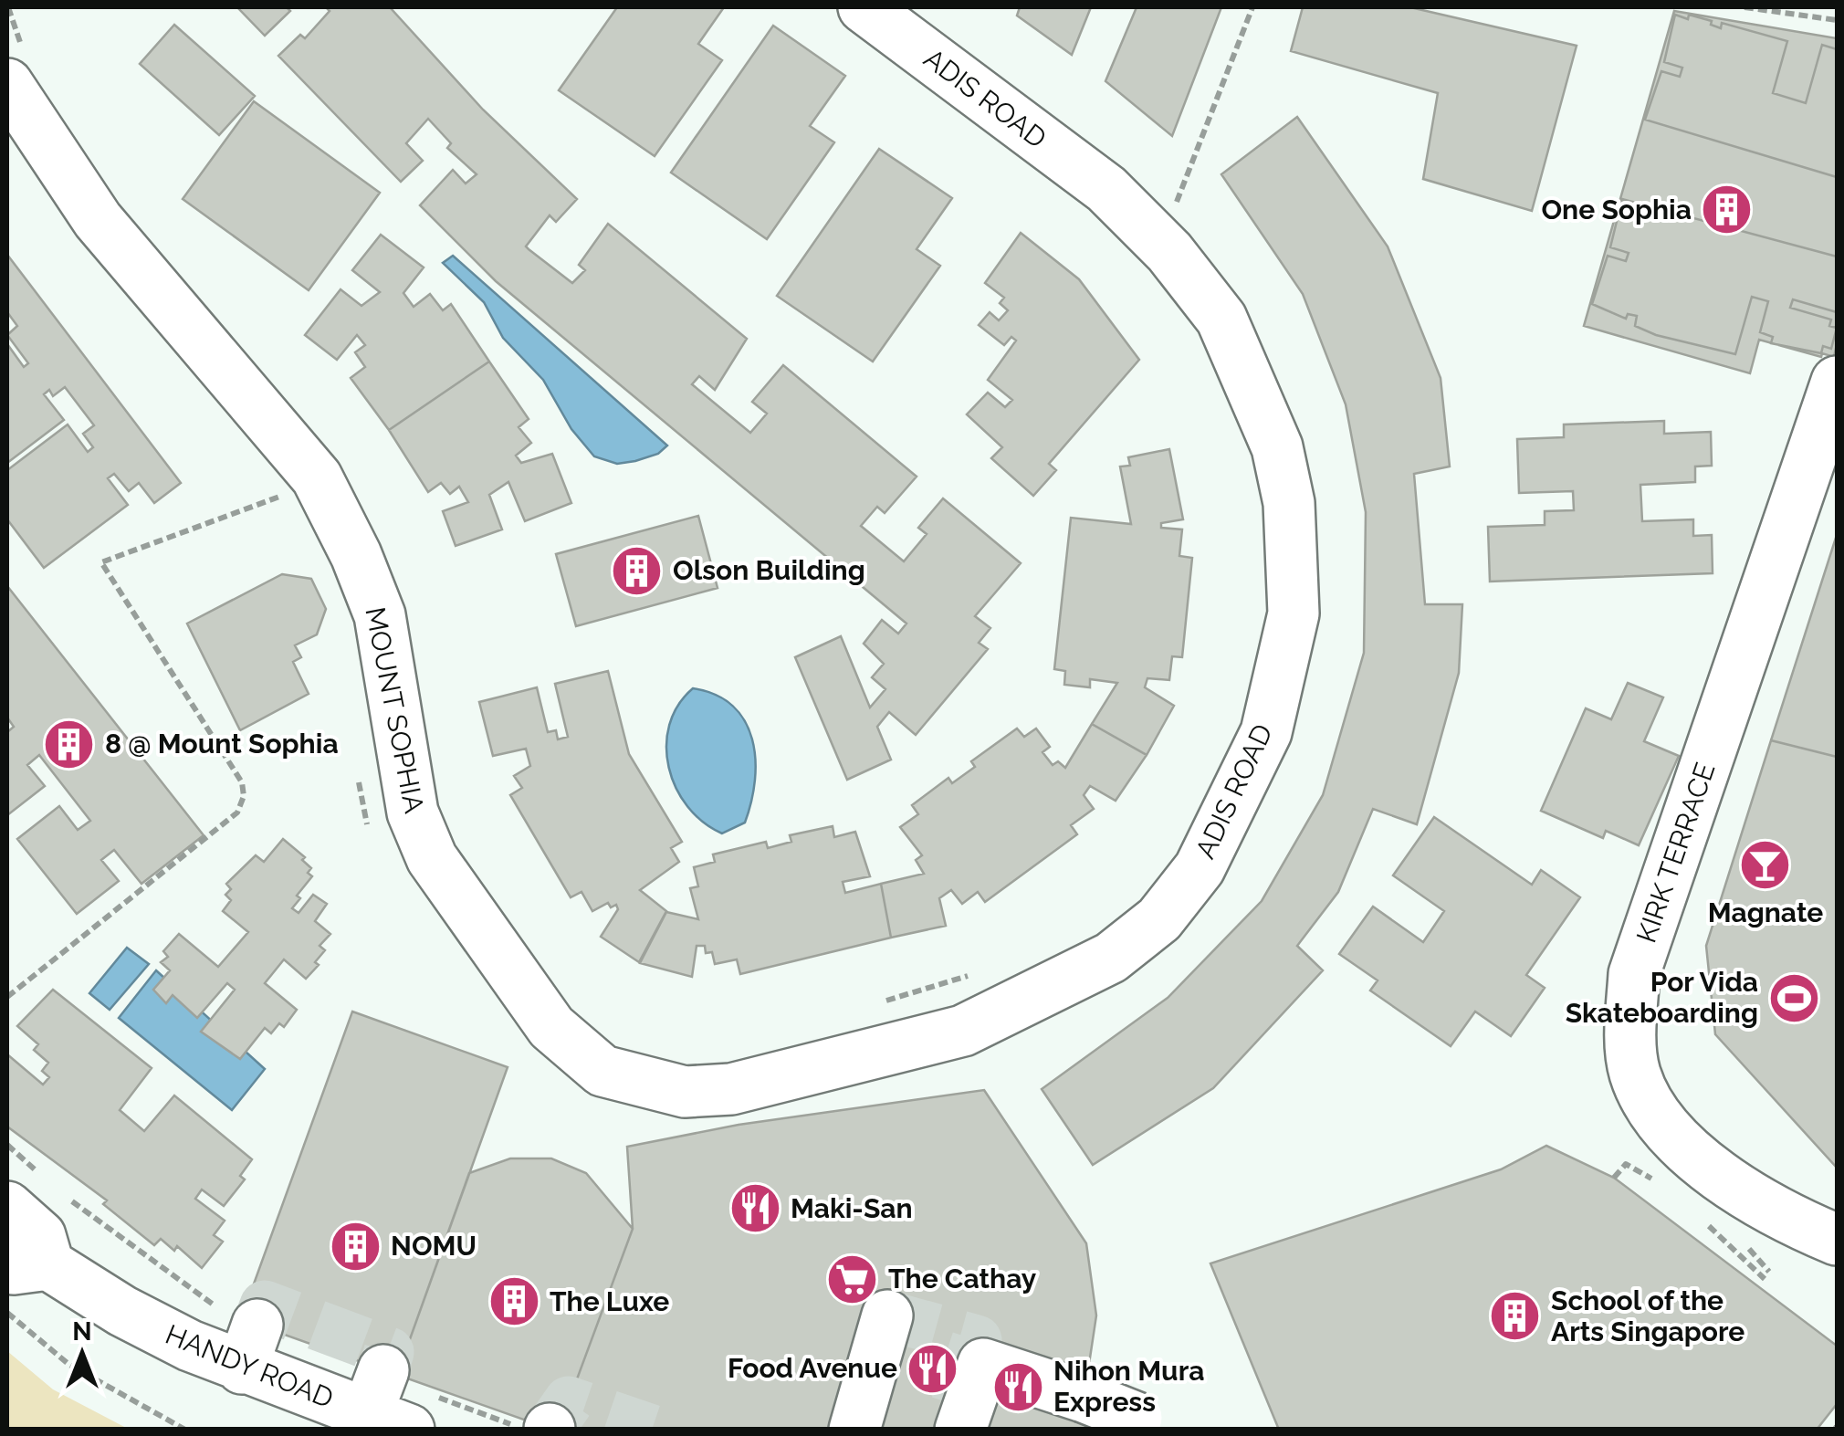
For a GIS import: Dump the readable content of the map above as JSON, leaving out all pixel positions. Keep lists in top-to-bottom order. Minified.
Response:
{"streets":{"street":["ADIS ROAD","MOUNT SOPHIA","KIRK TERRACE","HANDY ROAD"]},"crossings":[["ADIS ROAD","MOUNT SOPHIA"]],"places":{"building":["One Sophia","Olson Building","8 @ Mount Sophia","NOMU","The Luxe","School of the Arts Singapore"],"bar":["Magnate"],"sports":["Por Vida Skateboarding"],"restaurant":["Maki-San","Food Avenue","Nihon Mura Express"],"supermarket":["The Cathay"]},"north":"top"}
